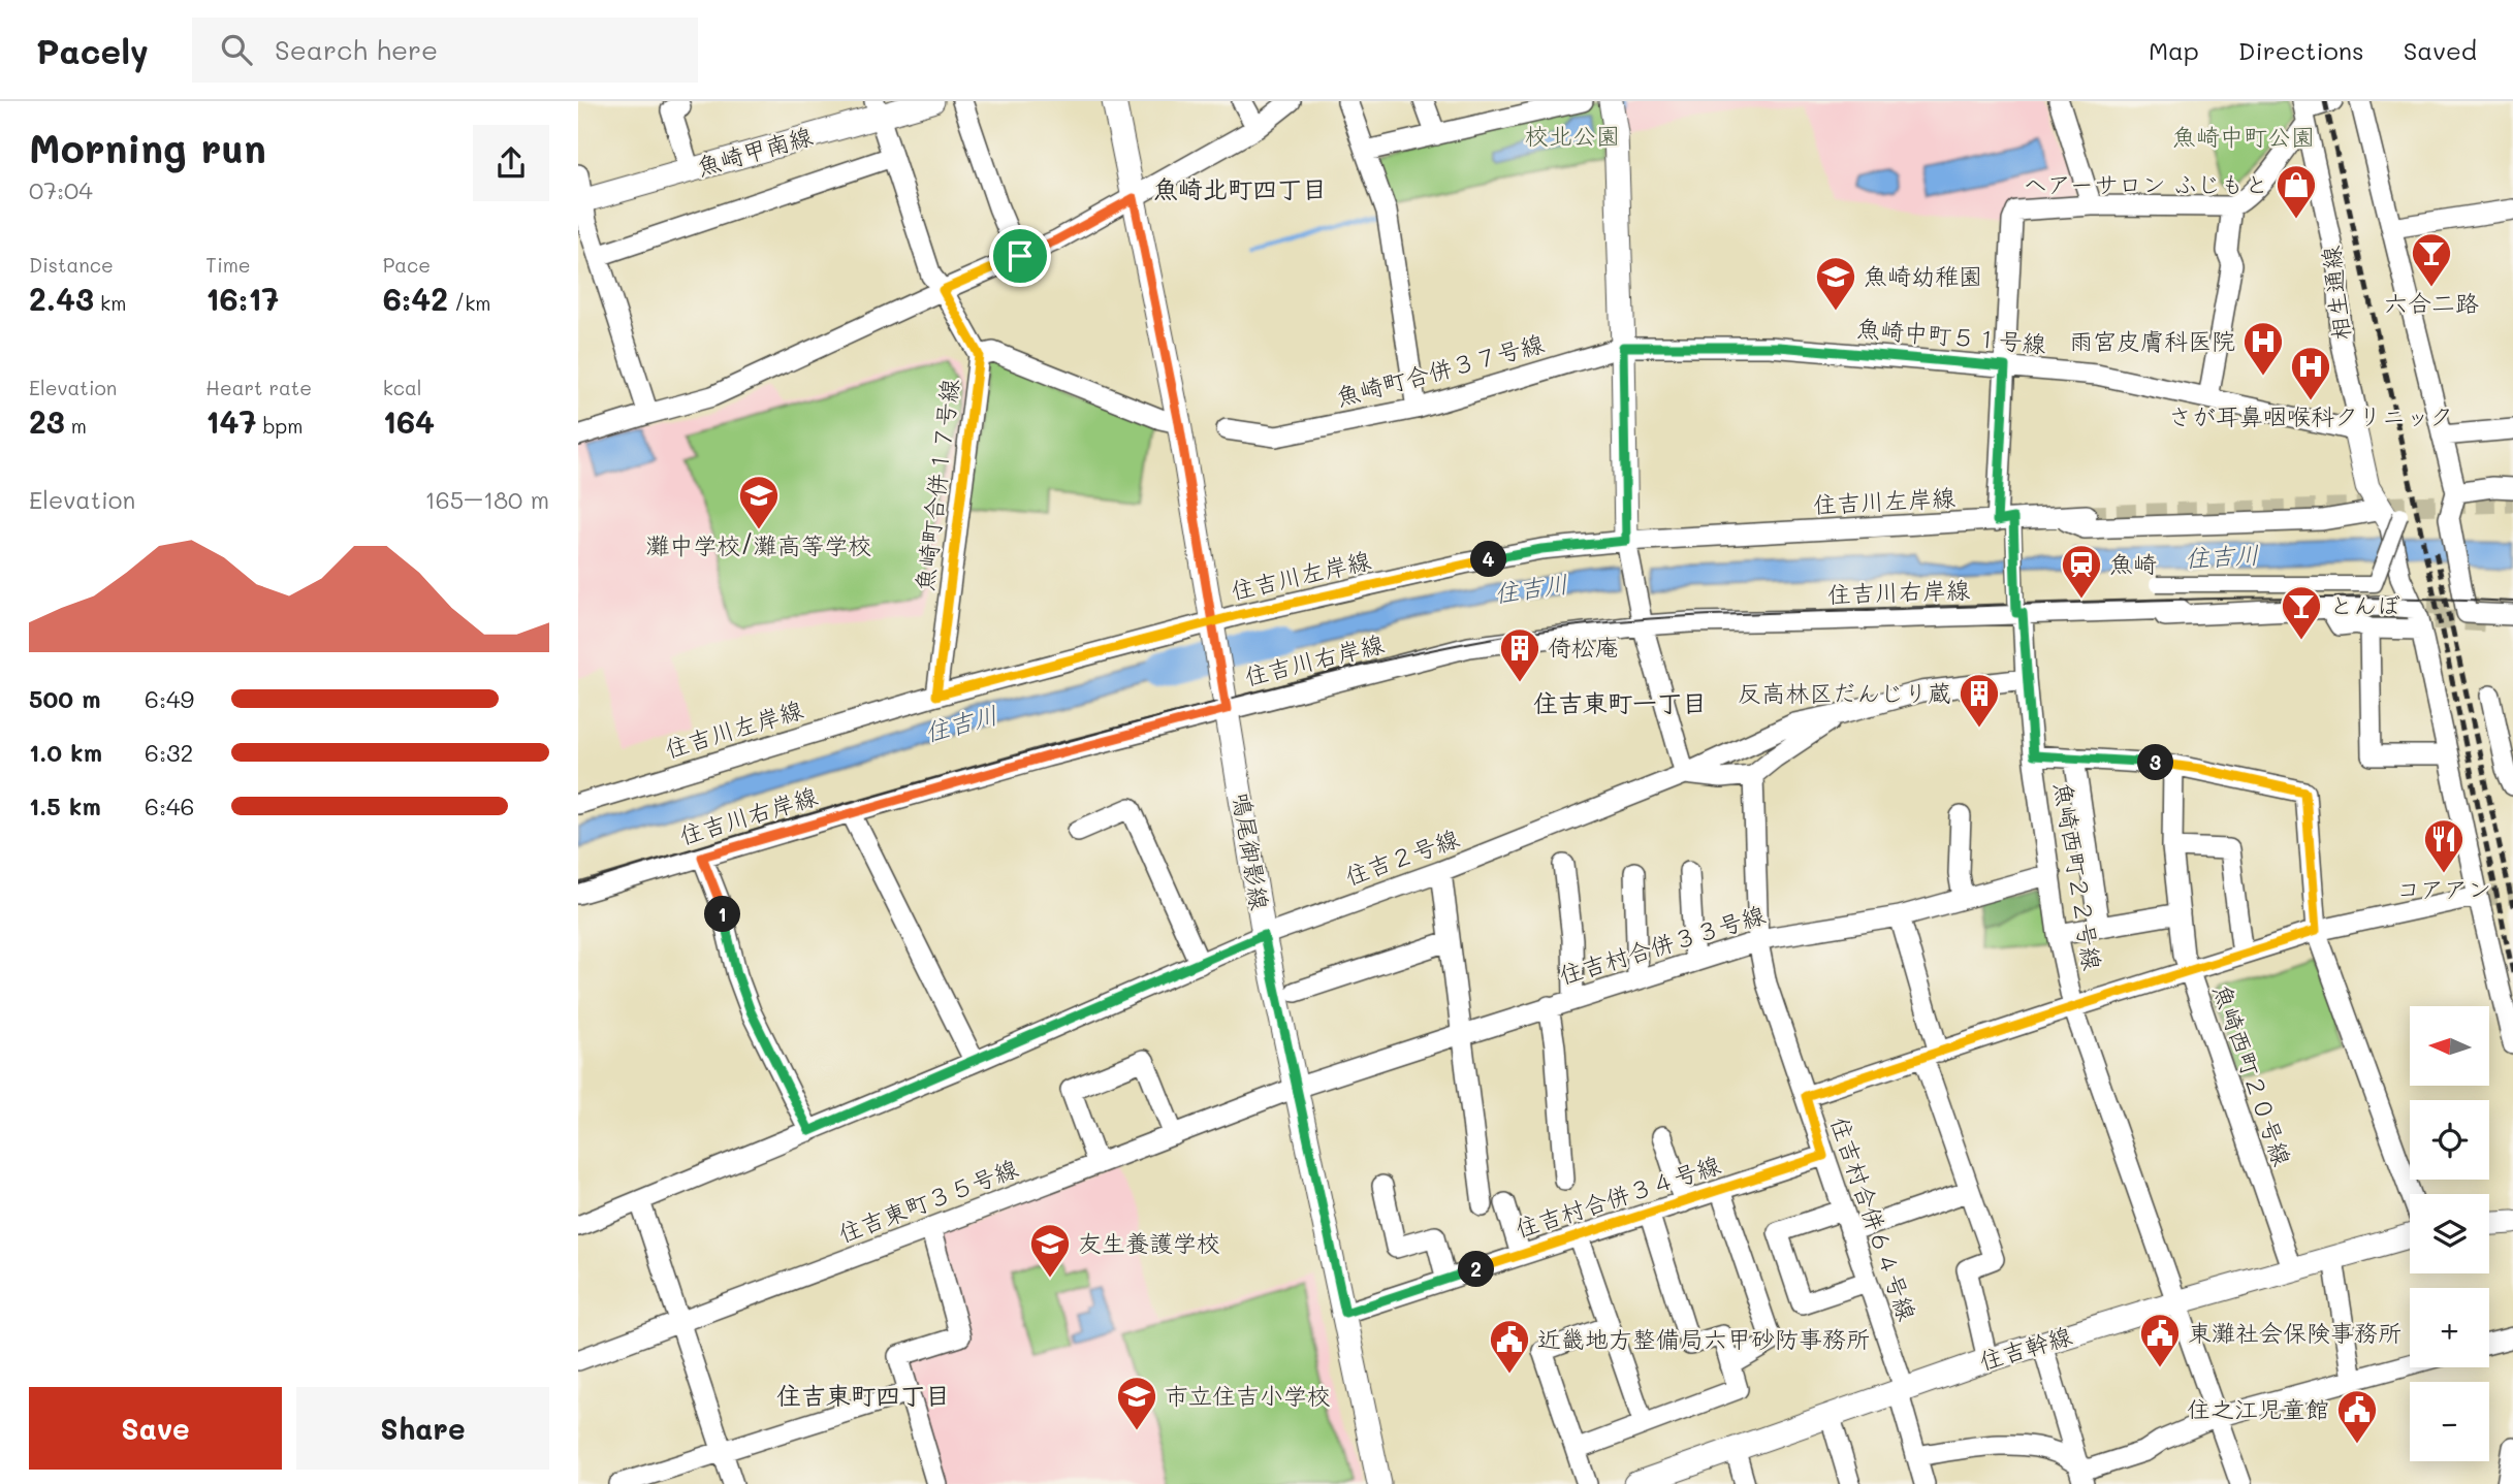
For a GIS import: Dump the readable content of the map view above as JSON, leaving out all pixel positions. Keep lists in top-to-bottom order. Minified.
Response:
{"streets":{"street":["魚崎甲南線","相生通線","魚崎中町５１号線","魚崎町合併３７号線","魚崎町合併１７号線","住吉川左岸線","住吉川右岸線","鳴尾御影線","住吉２号線","魚崎西町２２号線","住吉村合併３３号線","魚崎西町２０号線","住吉村合併３４号線","住吉東町３５号線","住吉村合併６４号線","住吉幹線"]},"crossings":[["魚崎甲南線","魚崎町合併１７号線"],["相生通線","魚崎中町５１号線"],["相生通線","住吉川左岸線"],["魚崎中町５１号線","魚崎町合併３７号線"],["魚崎町合併１７号線","住吉川左岸線"],["住吉川左岸線","鳴尾御影線"],["住吉川右岸線","鳴尾御影線"],["住吉川右岸線","魚崎西町２２号線"],["鳴尾御影線","住吉２号線"],["鳴尾御影線","住吉村合併３３号線"],["鳴尾御影線","住吉村合併３４号線"],["鳴尾御影線","住吉東町３５号線"],["住吉２号線","魚崎西町２２号線"],["魚崎西町２２号線","住吉村合併３３号線"],["魚崎西町２２号線","住吉幹線"],["住吉村合併３３号線","住吉東町３５号線"],["住吉村合併３３号線","住吉村合併６４号線"],["魚崎西町２０号線","住吉幹線"],["住吉村合併３４号線","住吉村合併６４号線"],["住吉村合併６４号線","住吉幹線"]],"districts":["魚崎北町四丁目","住吉東町一丁目","住吉東町四丁目"],"water":["住吉川"],"parks":["校北公園","魚崎中町公園"],"places":{"shop":["ヘアーサロン ふじもと"],"bar":["六合二路","とんぼ"],"school or university":["魚崎幼稚園","灘中学校/灘高等学校","友生養護学校","市立住吉小学校"],"hospital":["雨宮皮膚科医院","さが耳鼻咽喉科クリニック"],"station":["魚崎"],"building":["倚松庵","反高林区だんじり蔵"],"restaurant":["コアアン"],"public building":["東灘社会保険事務所","近畿地方整備局六甲砂防事務所","住之江児童館"]},"north":"left","page":{"header":"Pacely","search":"Search here","nav":["Map","Directions","Saved"],"heading":["Morning run","07:04"],"stats":[["Distance","2.43 km"],["Time","16:17"],["Pace","6:42 /km"],["Elevation","23 m"],["Heart rate","147 bpm"],["kcal","164"]],"chart":["Elevation","165–180 m"],"pins":["4","3","1","2"],"list":[{"name":"500 m","note":"6:49"},{"name":"1.0 km","note":"6:32"},{"name":"1.5 km","note":"6:46"}],"map_buttons":["+","−"],"buttons":["Save","Share"]}}
